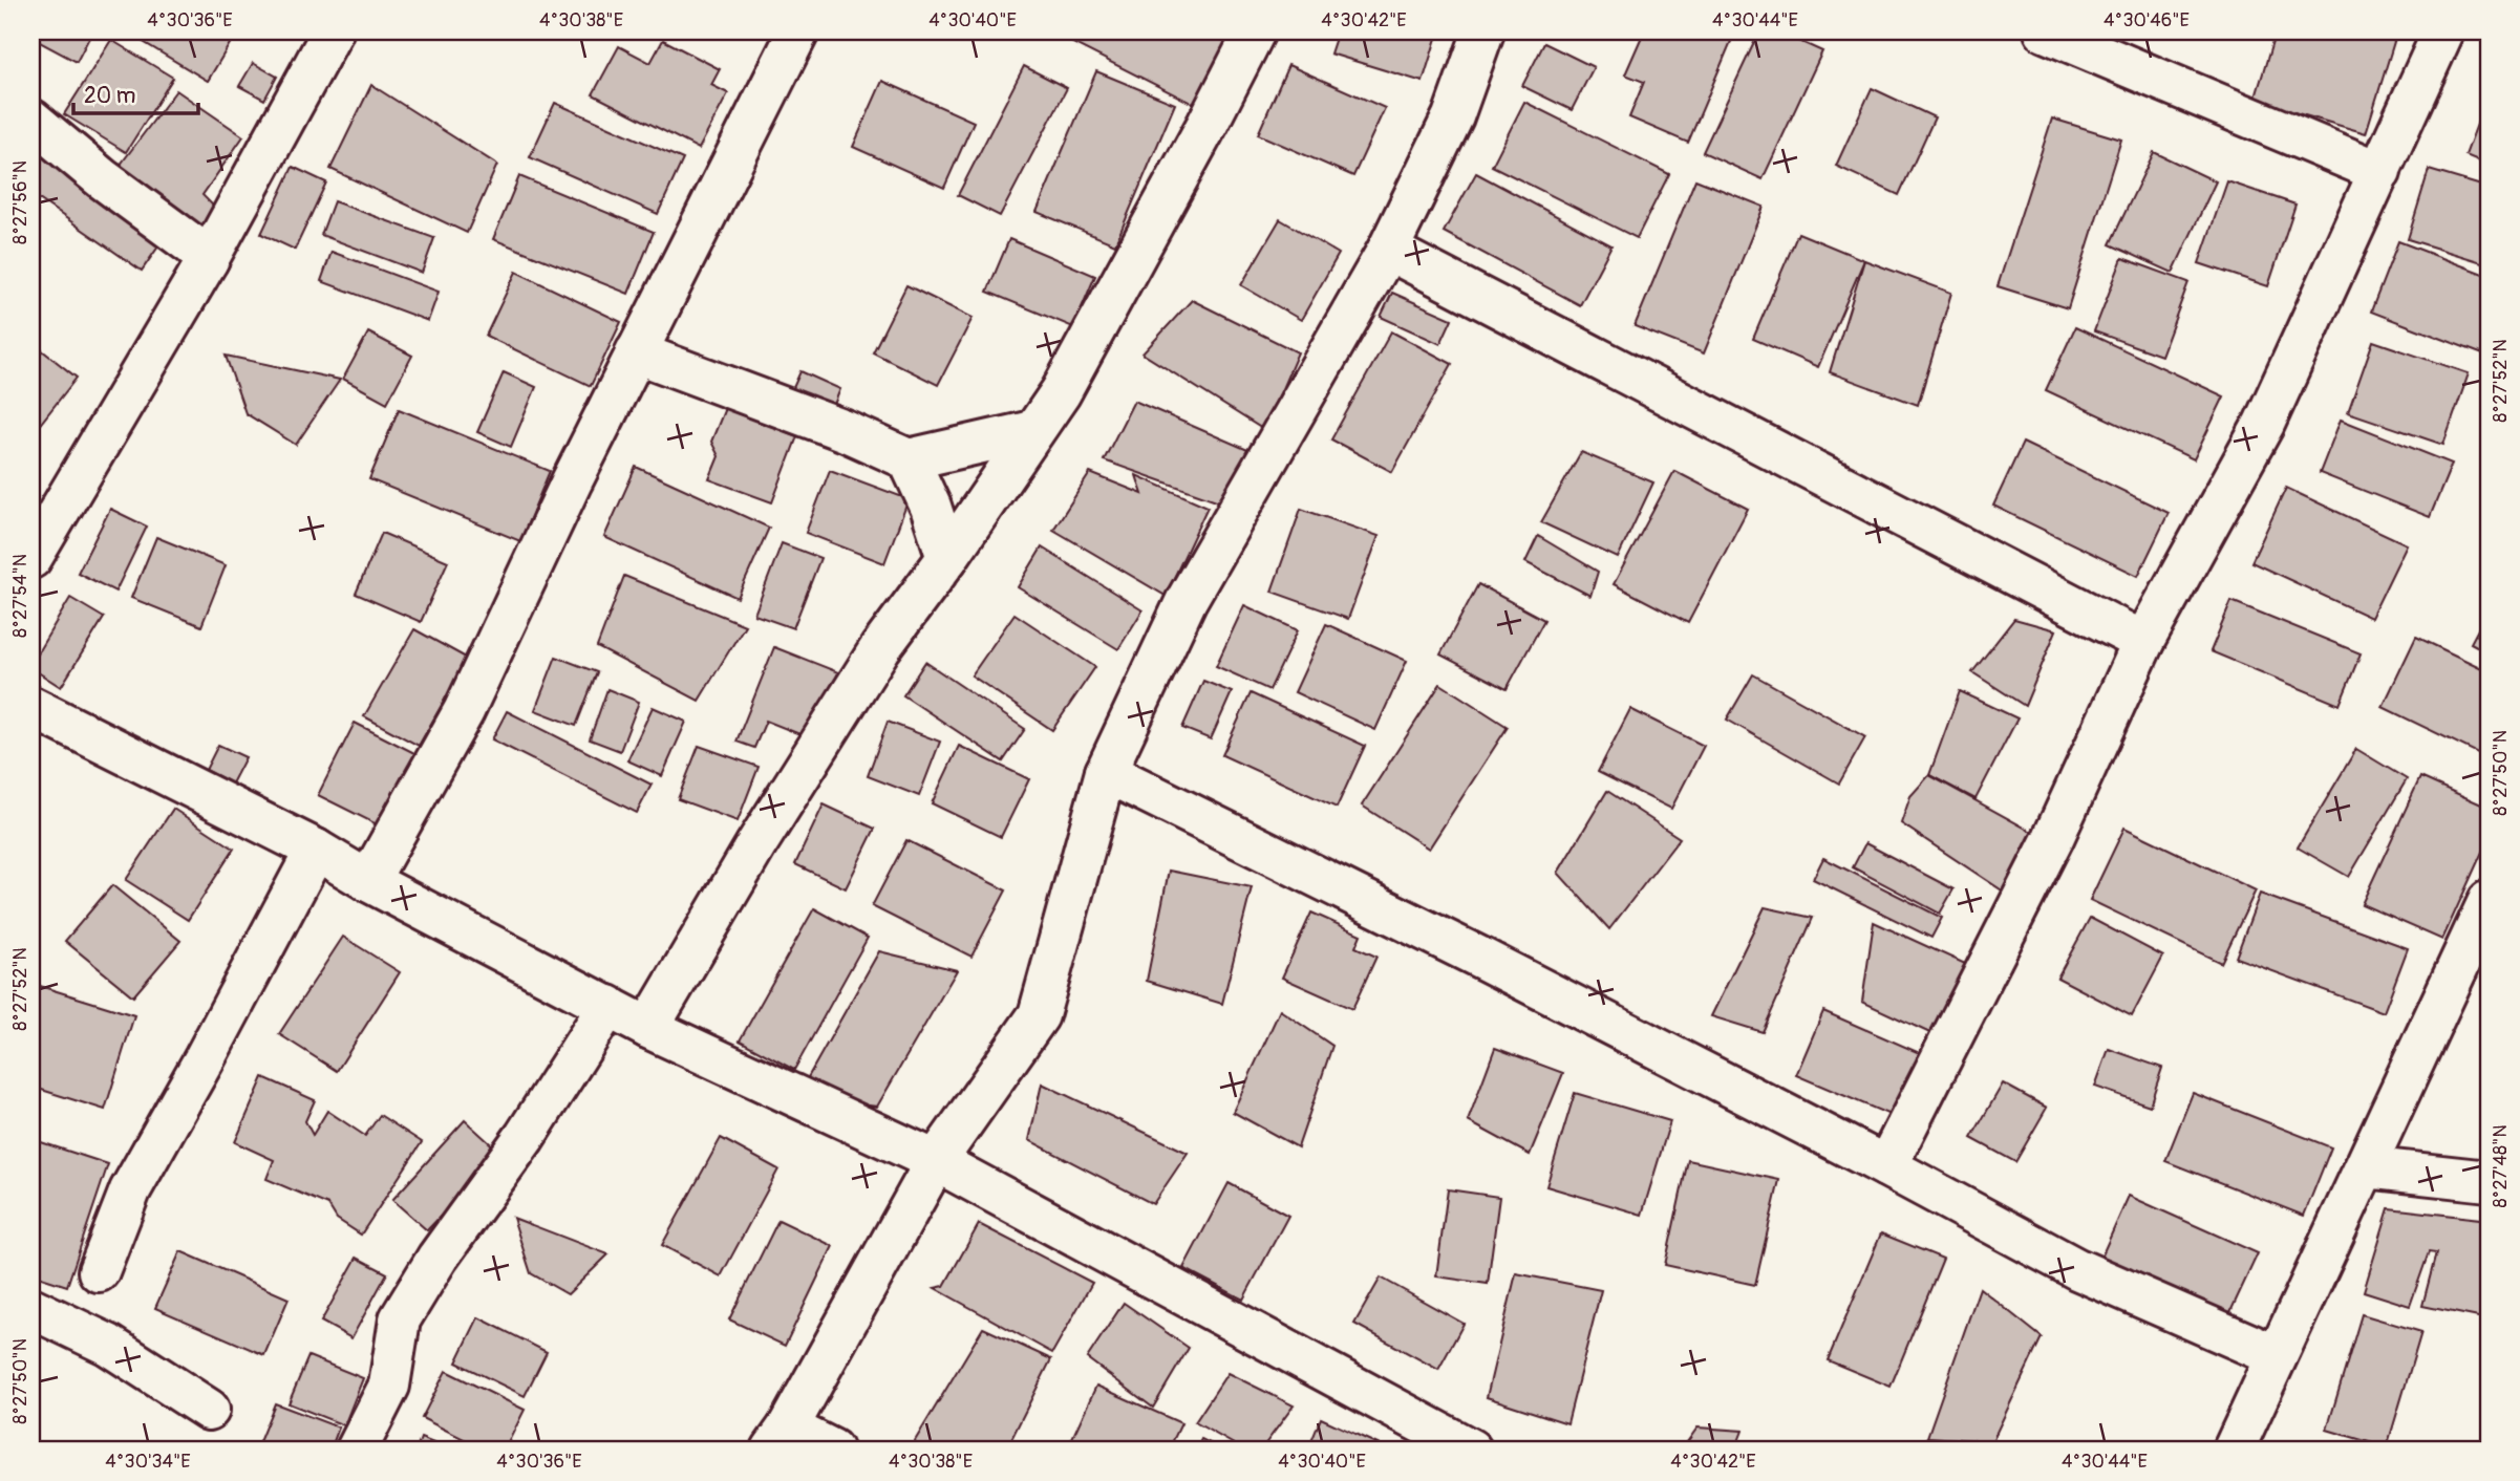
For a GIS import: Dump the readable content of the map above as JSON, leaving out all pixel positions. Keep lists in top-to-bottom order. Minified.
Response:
{"scale_bar":"20 m","coordinates":["4°30'36\"E","4°30'38\"E","4°30'40\"E","4°30'42\"E","4°30'44\"E","4°30'46\"E","8°27'56\"N","8°27'52\"N","8°27'54\"N","8°27'50\"N","8°27'48\"N","4°30'34\"E"]}
